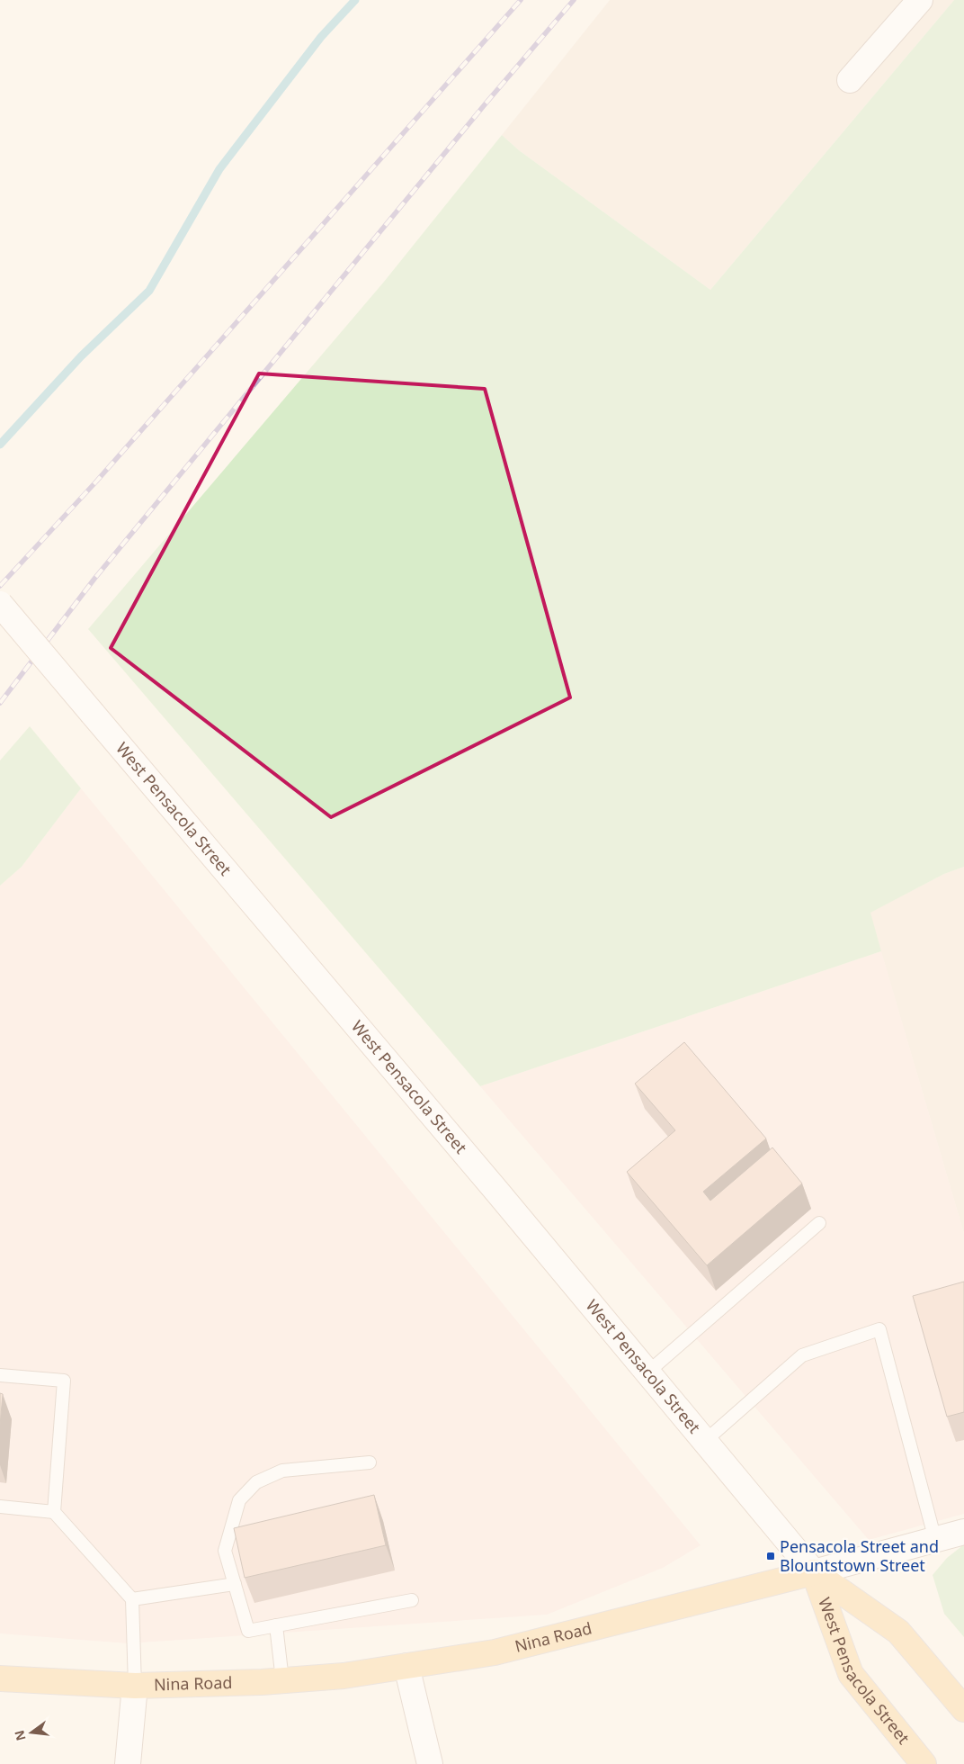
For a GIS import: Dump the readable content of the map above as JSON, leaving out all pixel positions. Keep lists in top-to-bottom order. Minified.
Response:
{"streets":{"main road":["West Pensacola Street","Nina Road"]},"crossings":[["West Pensacola Street","Nina Road"]],"places":{"transit":["Pensacola Street and Blountstown Street"]},"north":"left"}
